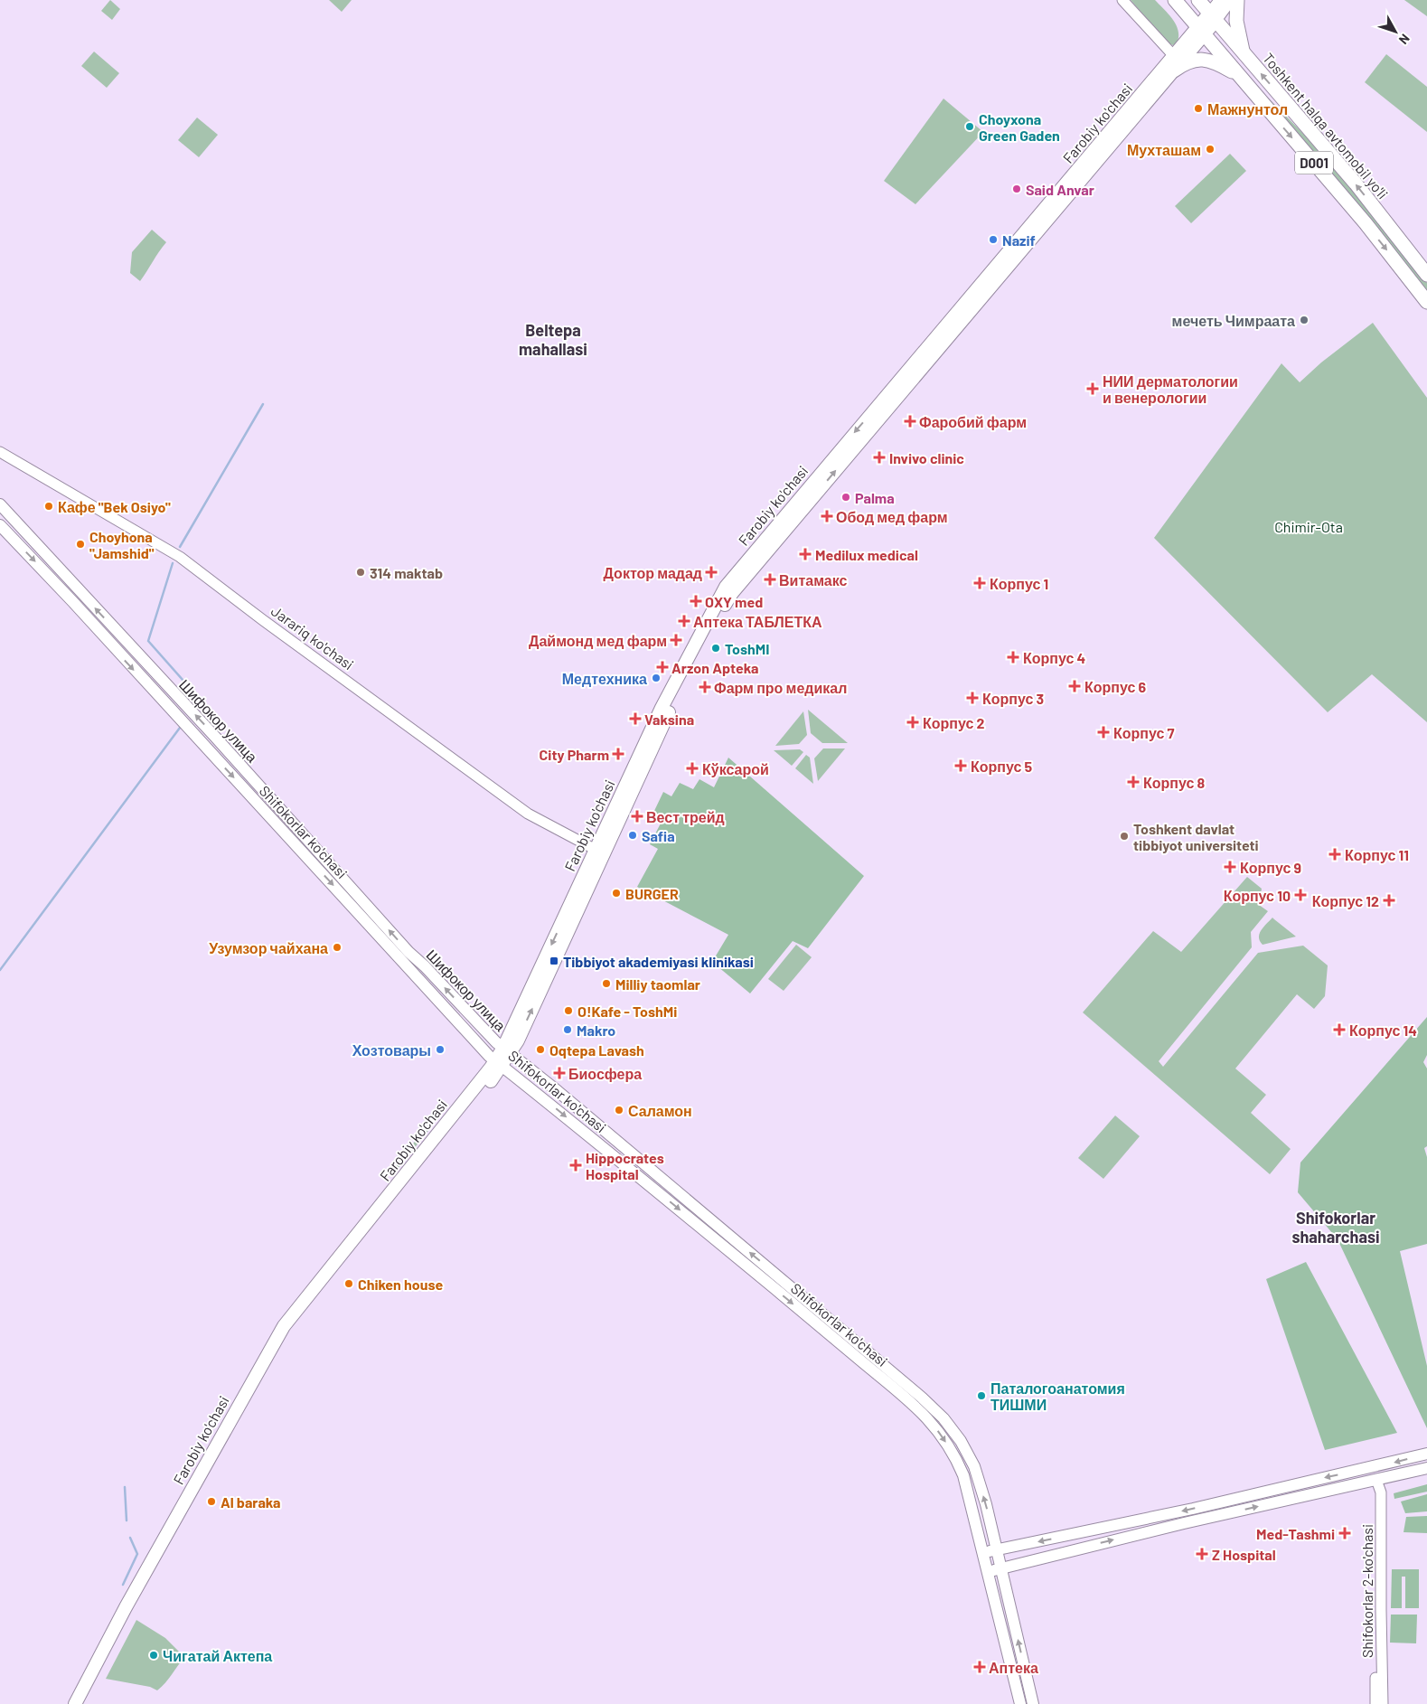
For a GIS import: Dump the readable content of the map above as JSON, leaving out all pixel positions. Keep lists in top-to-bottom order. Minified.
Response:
{"streets":{"highway":["Toshkent halqa avtomobil yo'li","D001"],"main road":["Farobiy ko'chasi","Шифокор улица","Shifokorlar ko'chasi","Shifokorlar 2-ko'chasi"],"street":["Jarariq ko'chasi"]},"crossings":[["Farobiy ko'chasi","Toshkent halqa avtomobil yo'li"],["Farobiy ko'chasi","D001"],["Farobiy ko'chasi","Jarariq ko'chasi"],["Farobiy ko'chasi","Шифокор улица"],["Farobiy ko'chasi","Shifokorlar ko'chasi"],["Шифокор улица","Shifokorlar ko'chasi"]],"one_way":["Шифокор улица"],"districts":["Beltepa mahallasi","Shifokorlar shaharchasi"],"parks":["Chimir-Ota"],"places":{"other":["Мажнунтол","Choyxona Green Gaden","Мухташам","Said Anvar","Nazif","мечеть Чимраата","Palma","Кафе \"Bek Osiyo\"","Choyhona \"Jamshid\"","314 maktab","ToshMI","Медтехника","Safia","Toshkent davlat tibbiyot universiteti","BURGER","Узумзор чайхана","Milliy taomlar","O!Kafe - ToshMi","Makro","Хозтовары","Oqtepa Lavash","Саламон","Chiken house","Паталогоанатомия ТИШМИ","Al baraka","Чигатай Актепа"],"health":["НИИ дерматологии и венерологии","Фаробий фарм","Invivo clinic","Обод мед фарм","Medilux medical","Доктор мадад","Витамакс","Корпус 1","OXY med","Аптека ТАБЛЕТКА","Даймонд мед фарм","Корпус 4","Arzon Apteka","Корпус 6","Фарм про медикал","Корпус 3","Vaksina","Корпус 2","Корпус 7","City Pharm","Корпус 5","Кўксарой","Корпус 8","Вест трейд","Корпус 11","Корпус 9","Корпус 10","Корпус 12","Корпус 14","Биосфера","Hippocrates Hospital","Med-Tashmi","Z Hospital","Аптека"],"transit":["Tibbiyot akademiyasi klinikasi"]},"north":"bottom right"}
